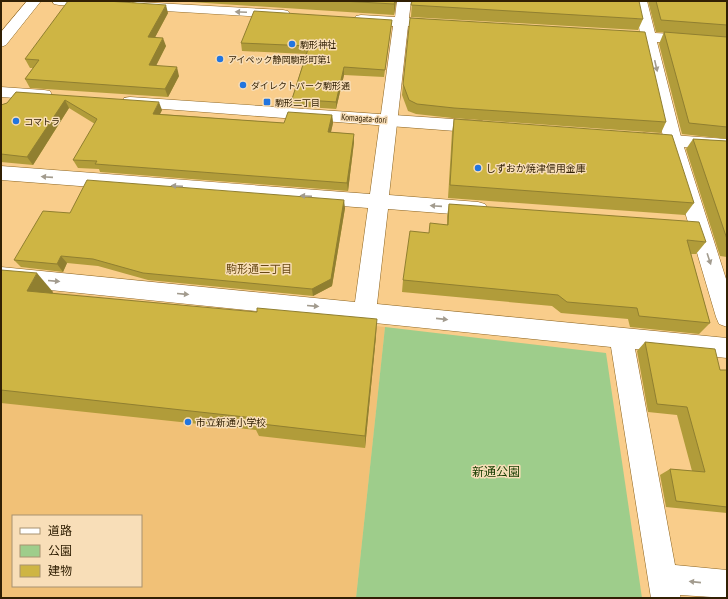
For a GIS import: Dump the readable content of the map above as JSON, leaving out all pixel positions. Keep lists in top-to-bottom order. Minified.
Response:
{"streets":{"street":["Komagata-dori"]},"districts":["駒形通二丁目"],"parks":["新通公園"],"places":{"other":["駒形神社","アイペック静岡駒形町第1","ダイレクトパーク駒形通","コマトラ","しずおか焼津信用金庫","市立新通小学校"],"transit":["駒形二丁目"]},"legend":["道路","公園","建物"]}
